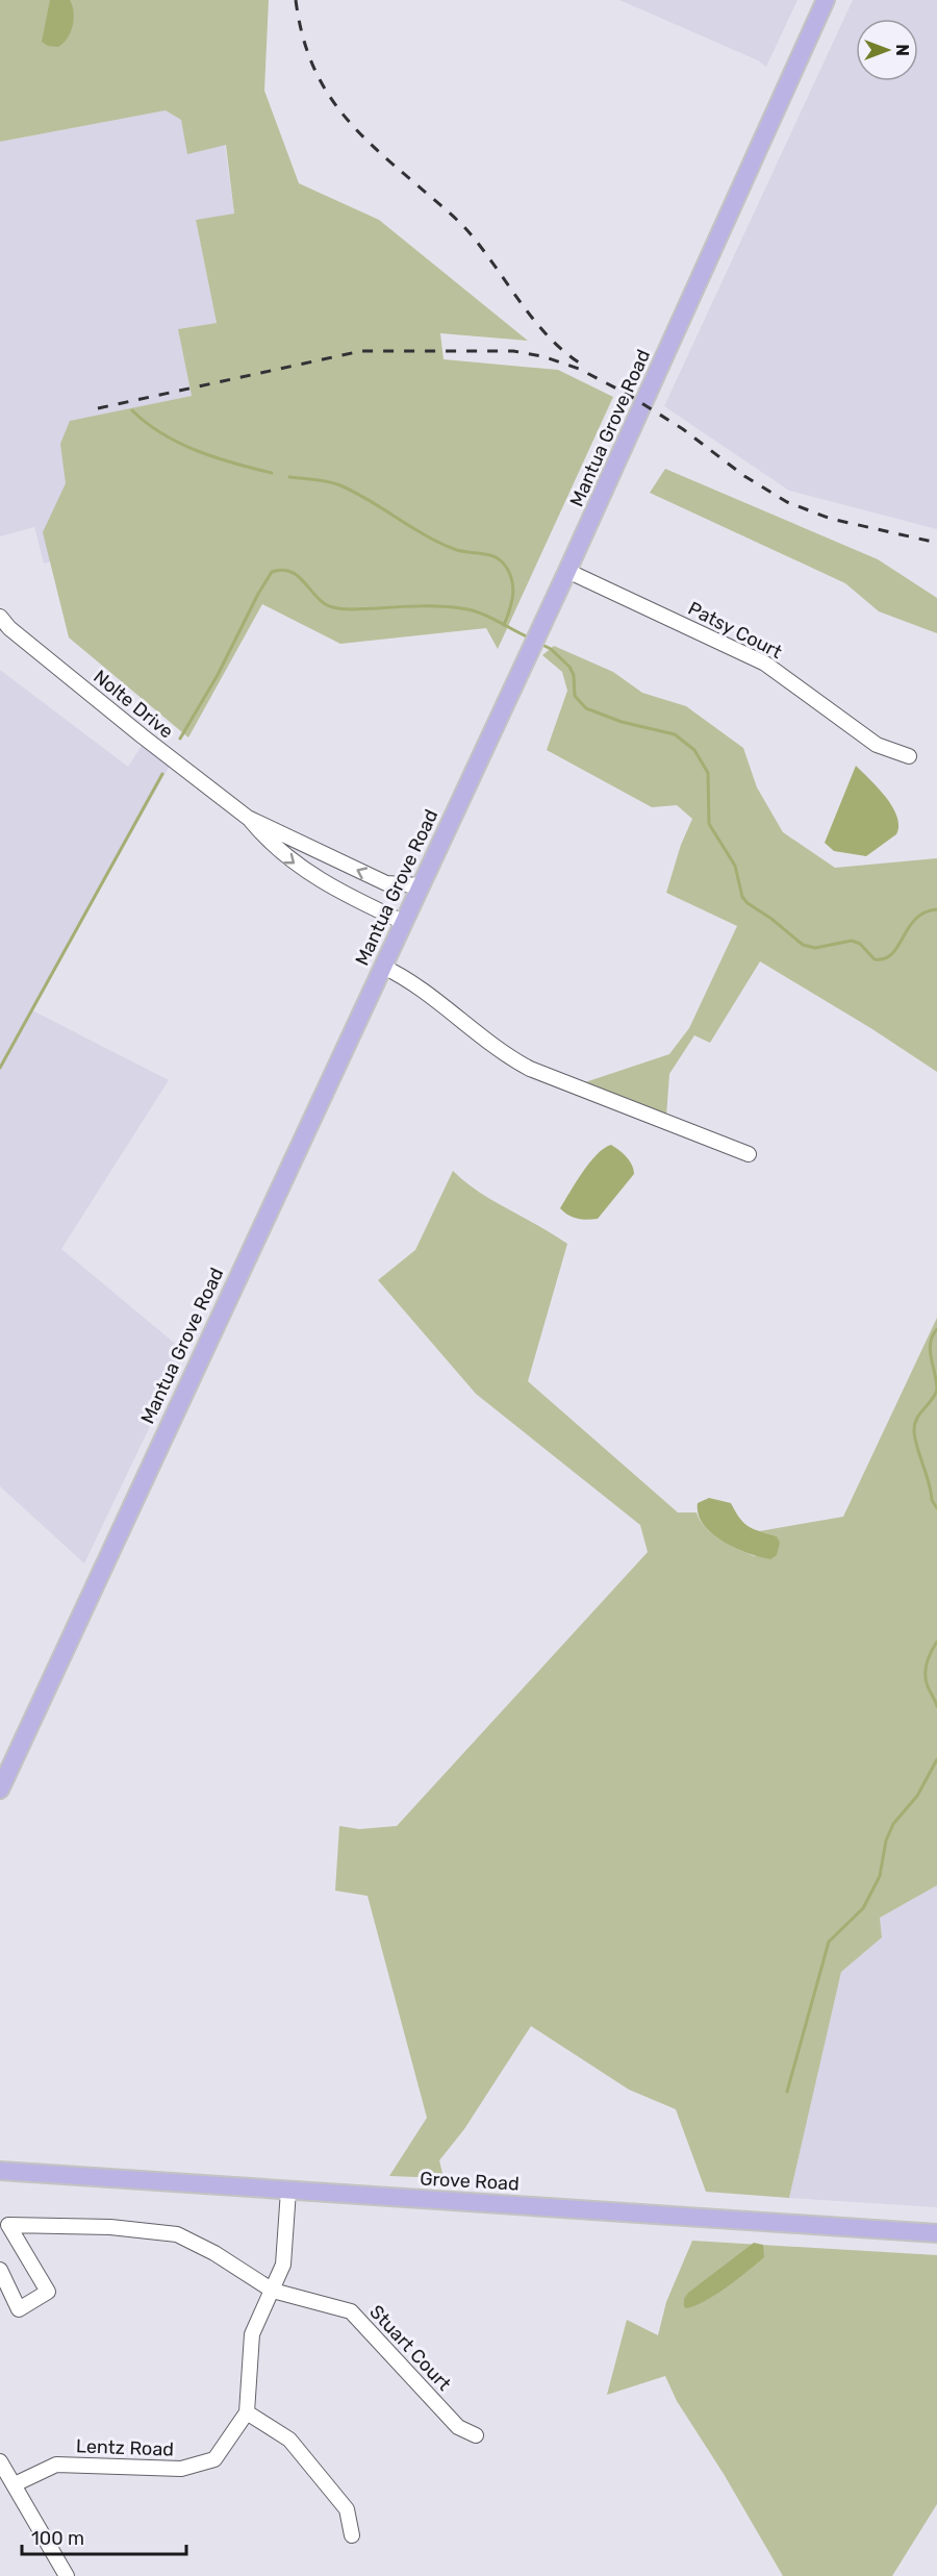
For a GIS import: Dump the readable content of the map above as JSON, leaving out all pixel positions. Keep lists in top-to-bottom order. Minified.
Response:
{"streets":{"main road":["Mantua Grove Road","Grove Road"],"street":["Patsy Court","Nolte Drive","Stuart Court","Lentz Road"]},"crossings":[["Mantua Grove Road","Patsy Court"],["Mantua Grove Road","Nolte Drive"]],"scale_bar":"100 m","north":"right"}
